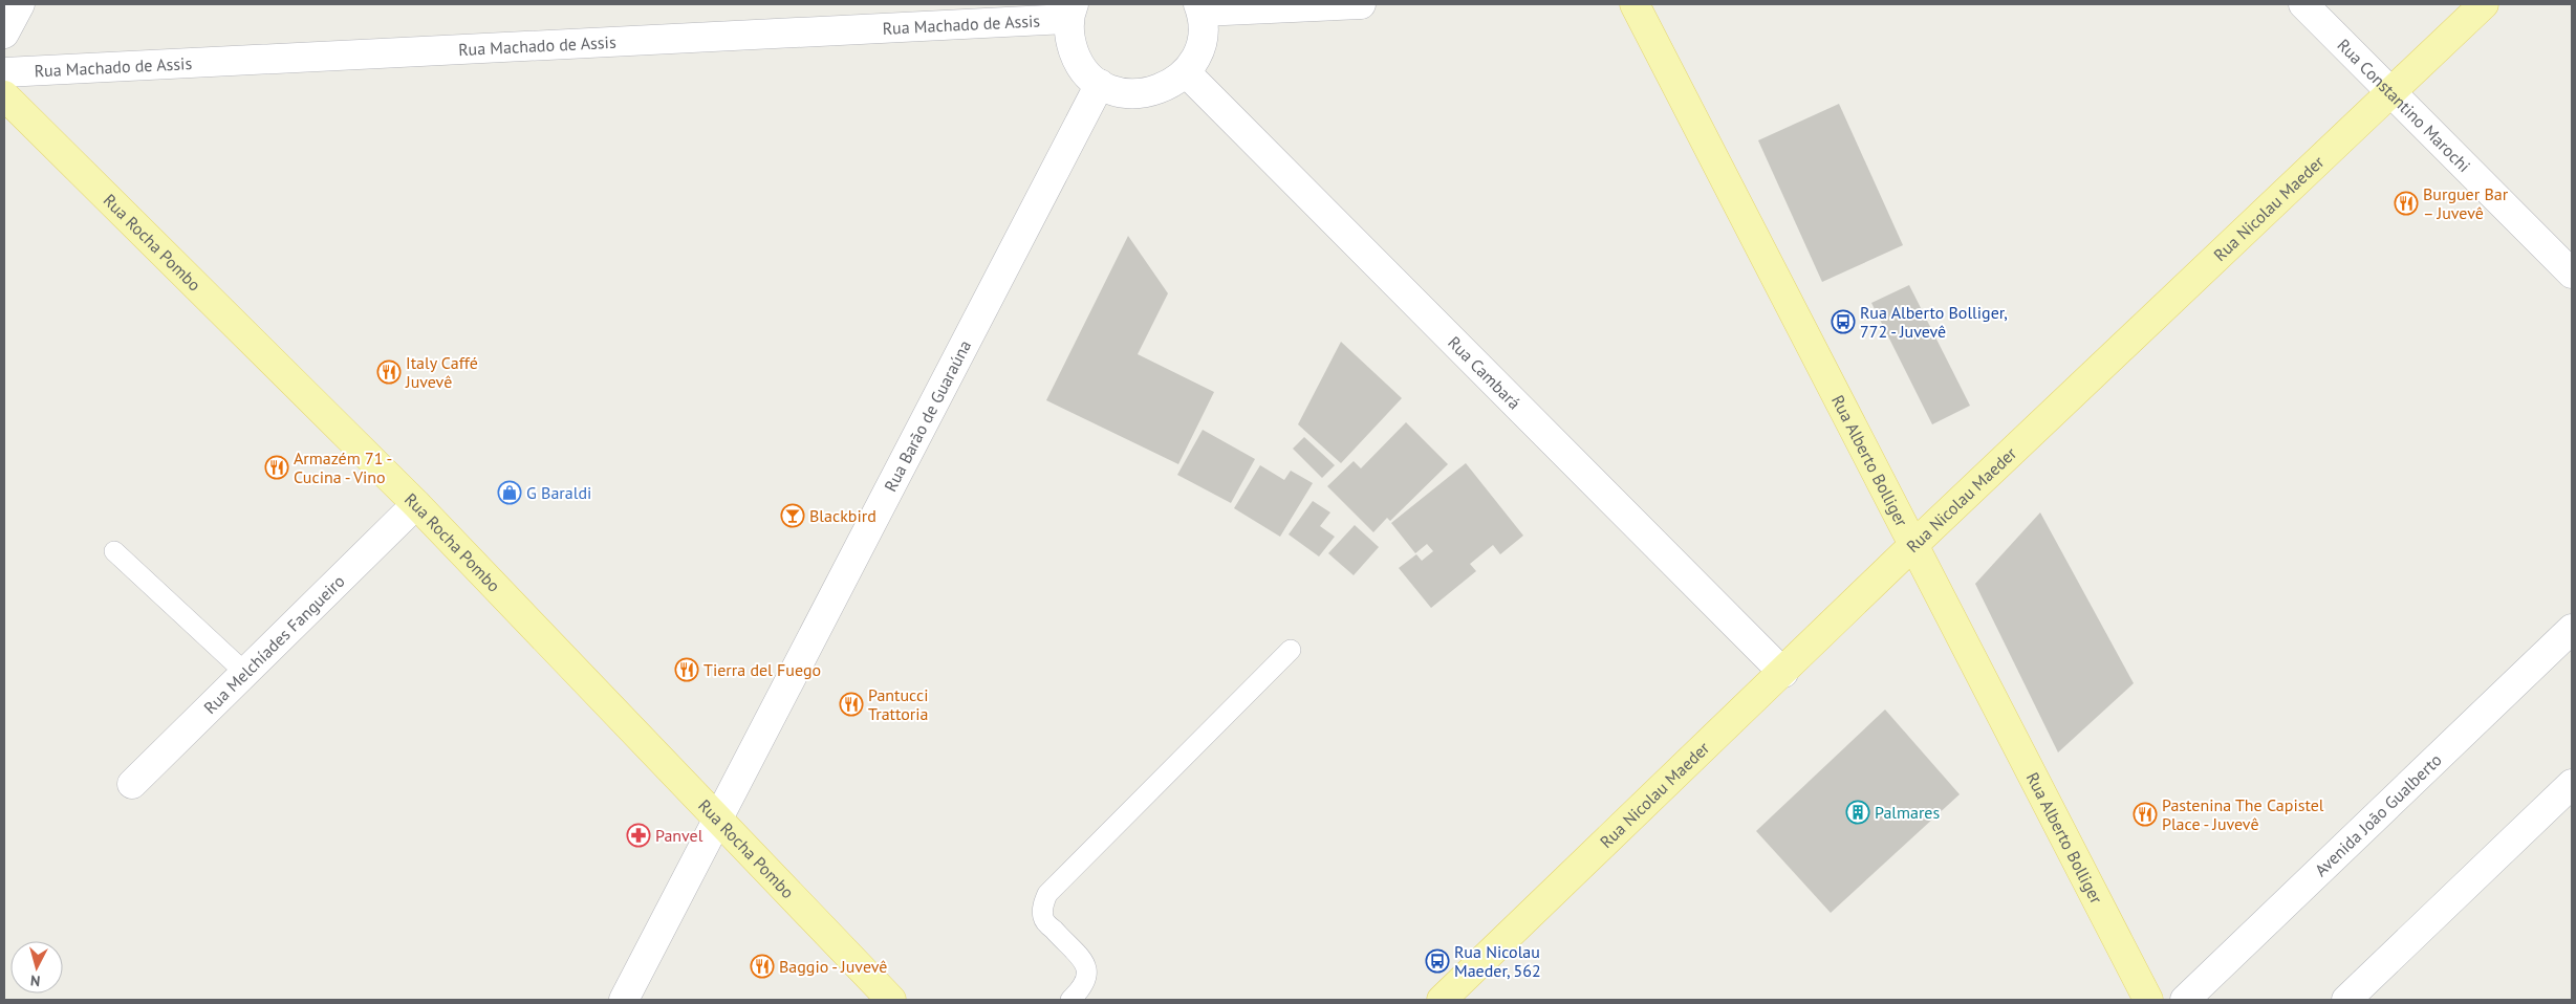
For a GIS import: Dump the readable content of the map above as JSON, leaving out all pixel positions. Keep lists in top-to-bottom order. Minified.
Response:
{"streets":{"main road":["Rua Nicolau Maeder","Rua Rocha Pombo","Rua Alberto Bolliger"],"street":["Rua Machado de Assis","Rua Constantino Marochi","Rua Cambará","Rua Barão de Guaraúna","Rua Melchíades Fangueiro","Avenida João Gualberto"]},"crossings":[["Rua Constantino Marochi","Rua Nicolau Maeder"],["Rua Nicolau Maeder","Rua Cambará"],["Rua Nicolau Maeder","Rua Alberto Bolliger"],["Rua Rocha Pombo","Rua Barão de Guaraúna"],["Rua Rocha Pombo","Rua Melchíades Fangueiro"]],"places":{"restaurant":["Burguer Bar – Juvevê","Italy Caffé Juvevê","Armazém 71 - Cucina - Vino","Tierra del Fuego","Pantucci Trattoria","Pastenina The Capistel Place - Juvevê","Baggio - Juvevê"],"bus stop":["Rua Alberto Bolliger, 772 - Juvevê","Rua Nicolau Maeder, 562"],"shop":["G Baraldi"],"bar":["Blackbird"],"building":["Palmares"],"pharmacy":["Panvel"]},"north":"bottom"}
